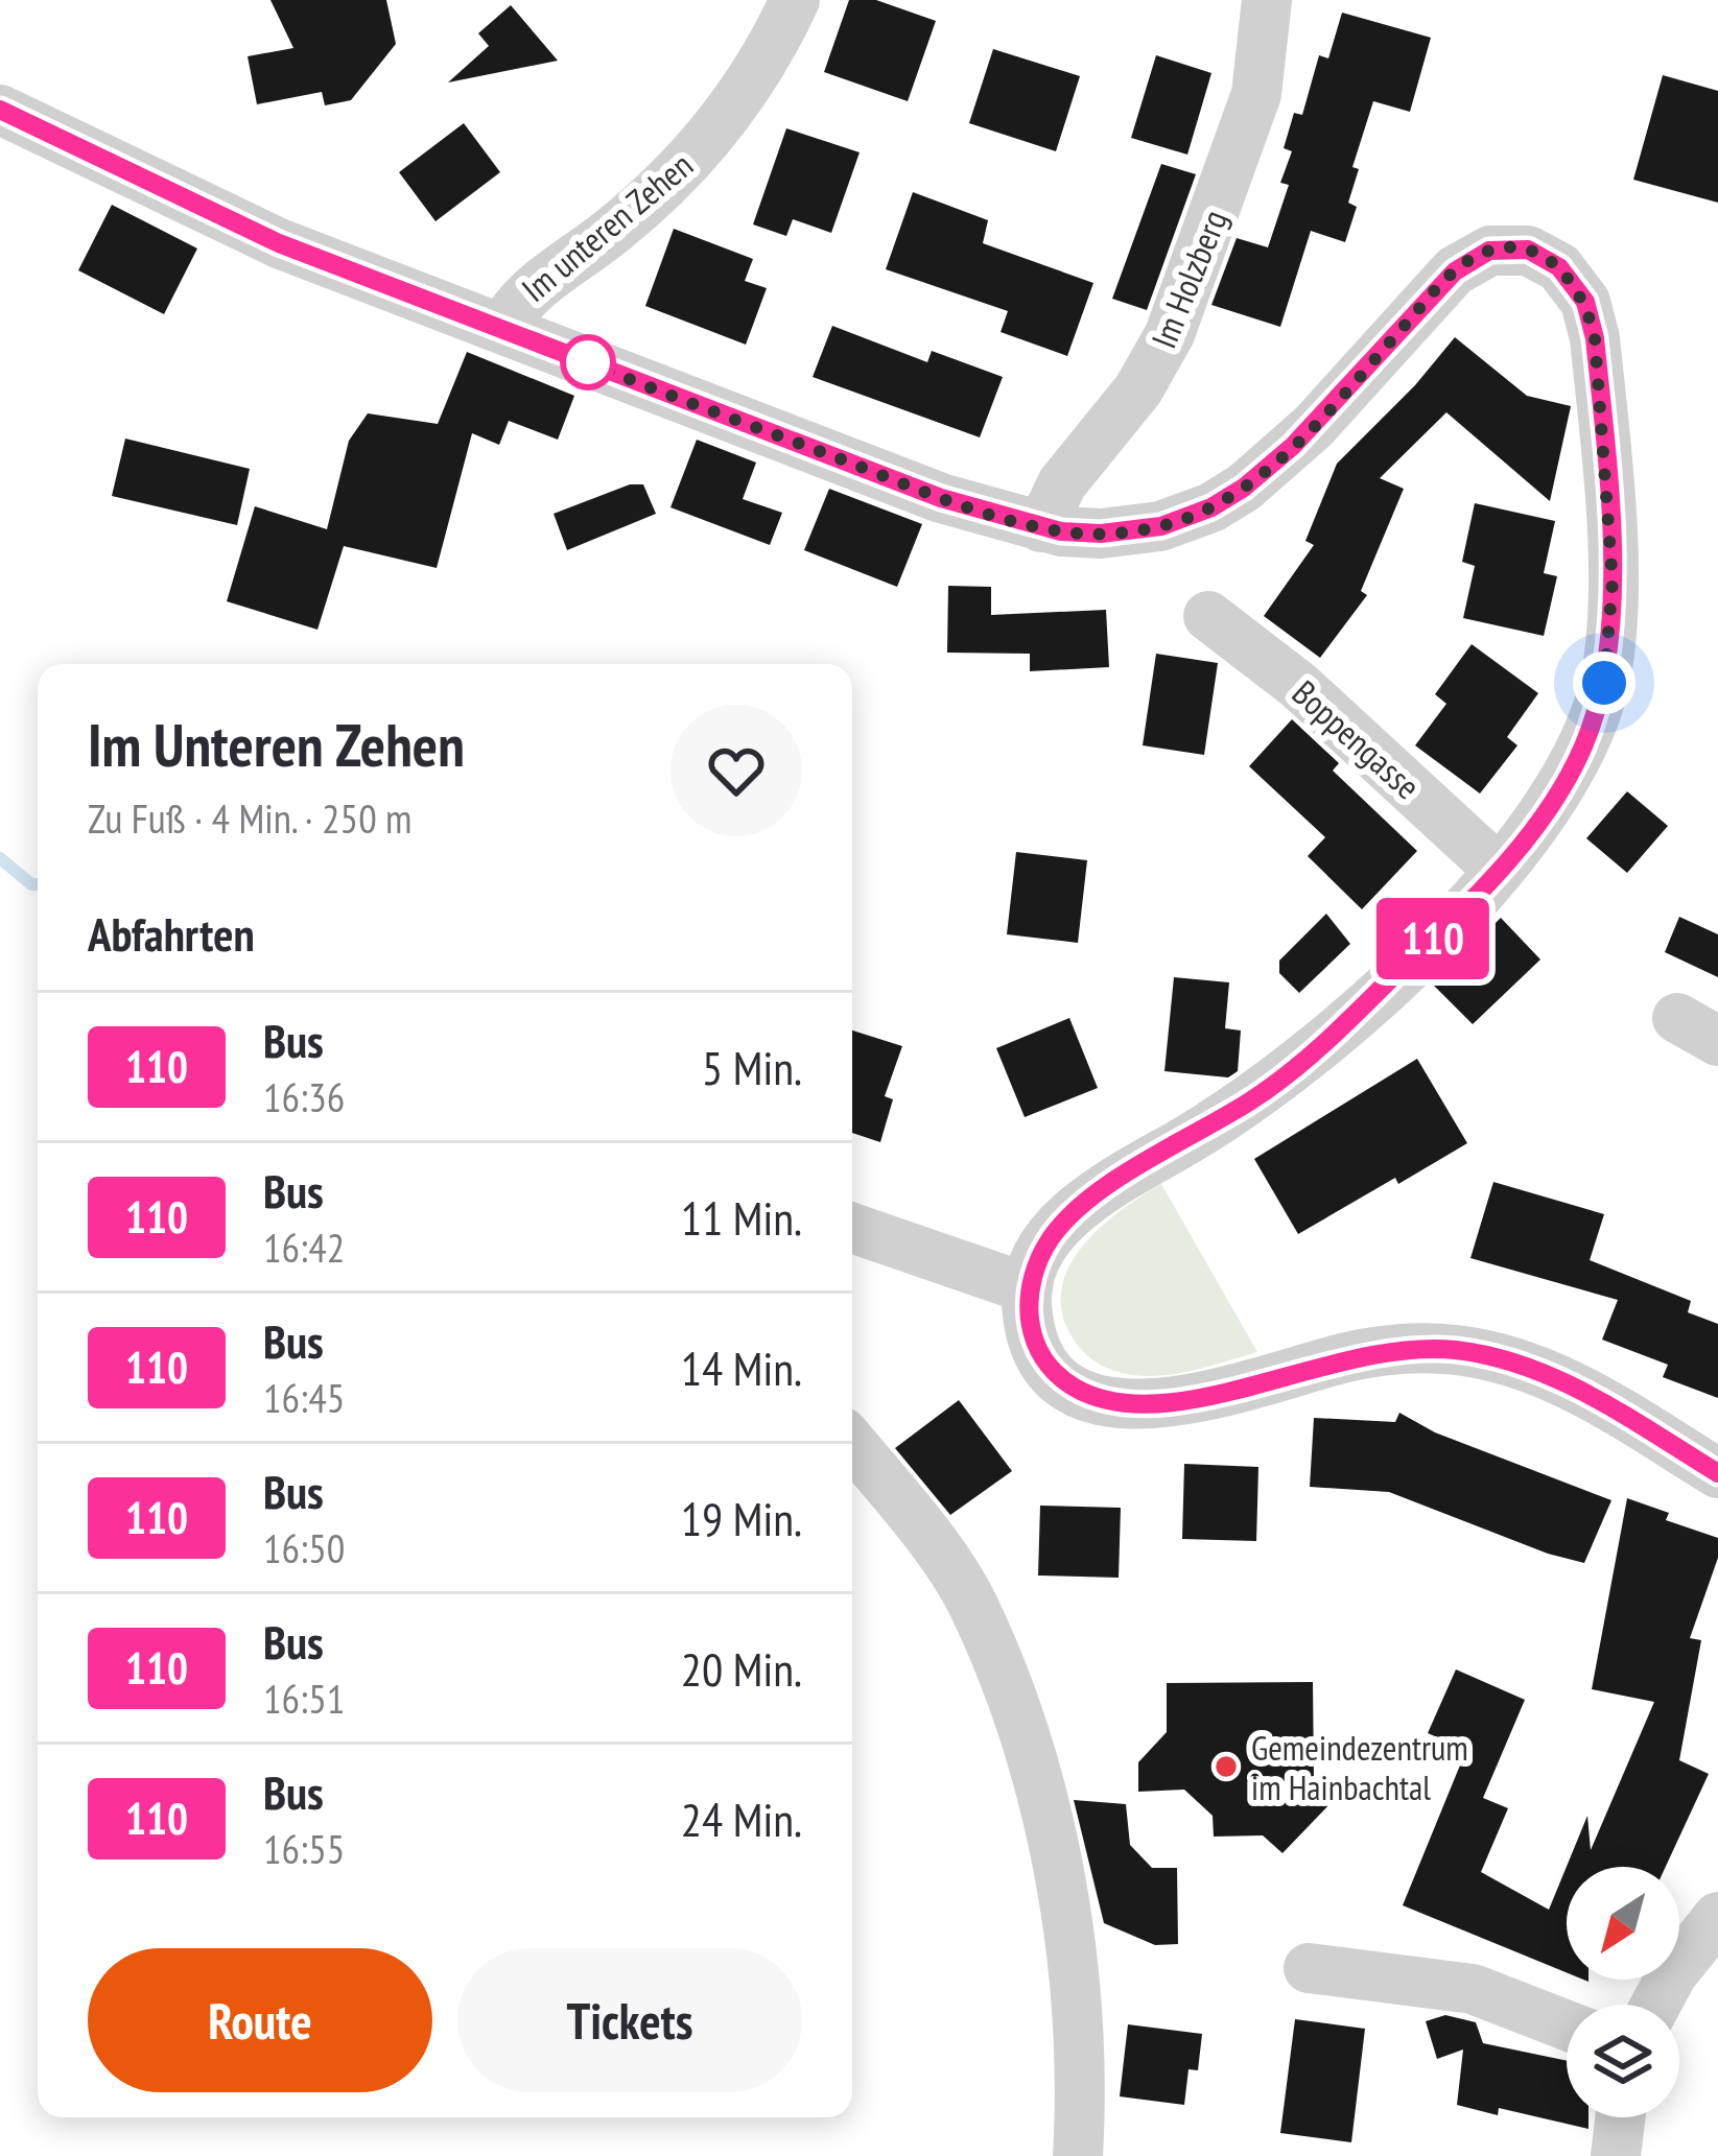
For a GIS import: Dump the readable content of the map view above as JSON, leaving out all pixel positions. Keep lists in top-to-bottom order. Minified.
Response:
{"streets":{"street":["Im unteren Zehen","Im Holzberg","Boppengasse"]},"places":["Gemeindezentrum im Hainbachtal"],"lines":["bus line 110"],"north":"bottom left","page":{"on_map":"110","heading":[["Im Unteren Zehen","Zu Fuß · 4 Min. · 250 m"],"Abfahrten"],"list":[{"mark":"110","name":"Bus","note":"16:36","value":"5 Min."},{"mark":"110","name":"Bus","note":"16:42","value":"11 Min."},{"mark":"110","name":"Bus","note":"16:45","value":"14 Min."},{"mark":"110","name":"Bus","note":"16:50","value":"19 Min."},{"mark":"110","name":"Bus","note":"16:51","value":"20 Min."},{"mark":"110","name":"Bus","note":"16:55","value":"24 Min."}],"buttons":["Route","Tickets"]}}
